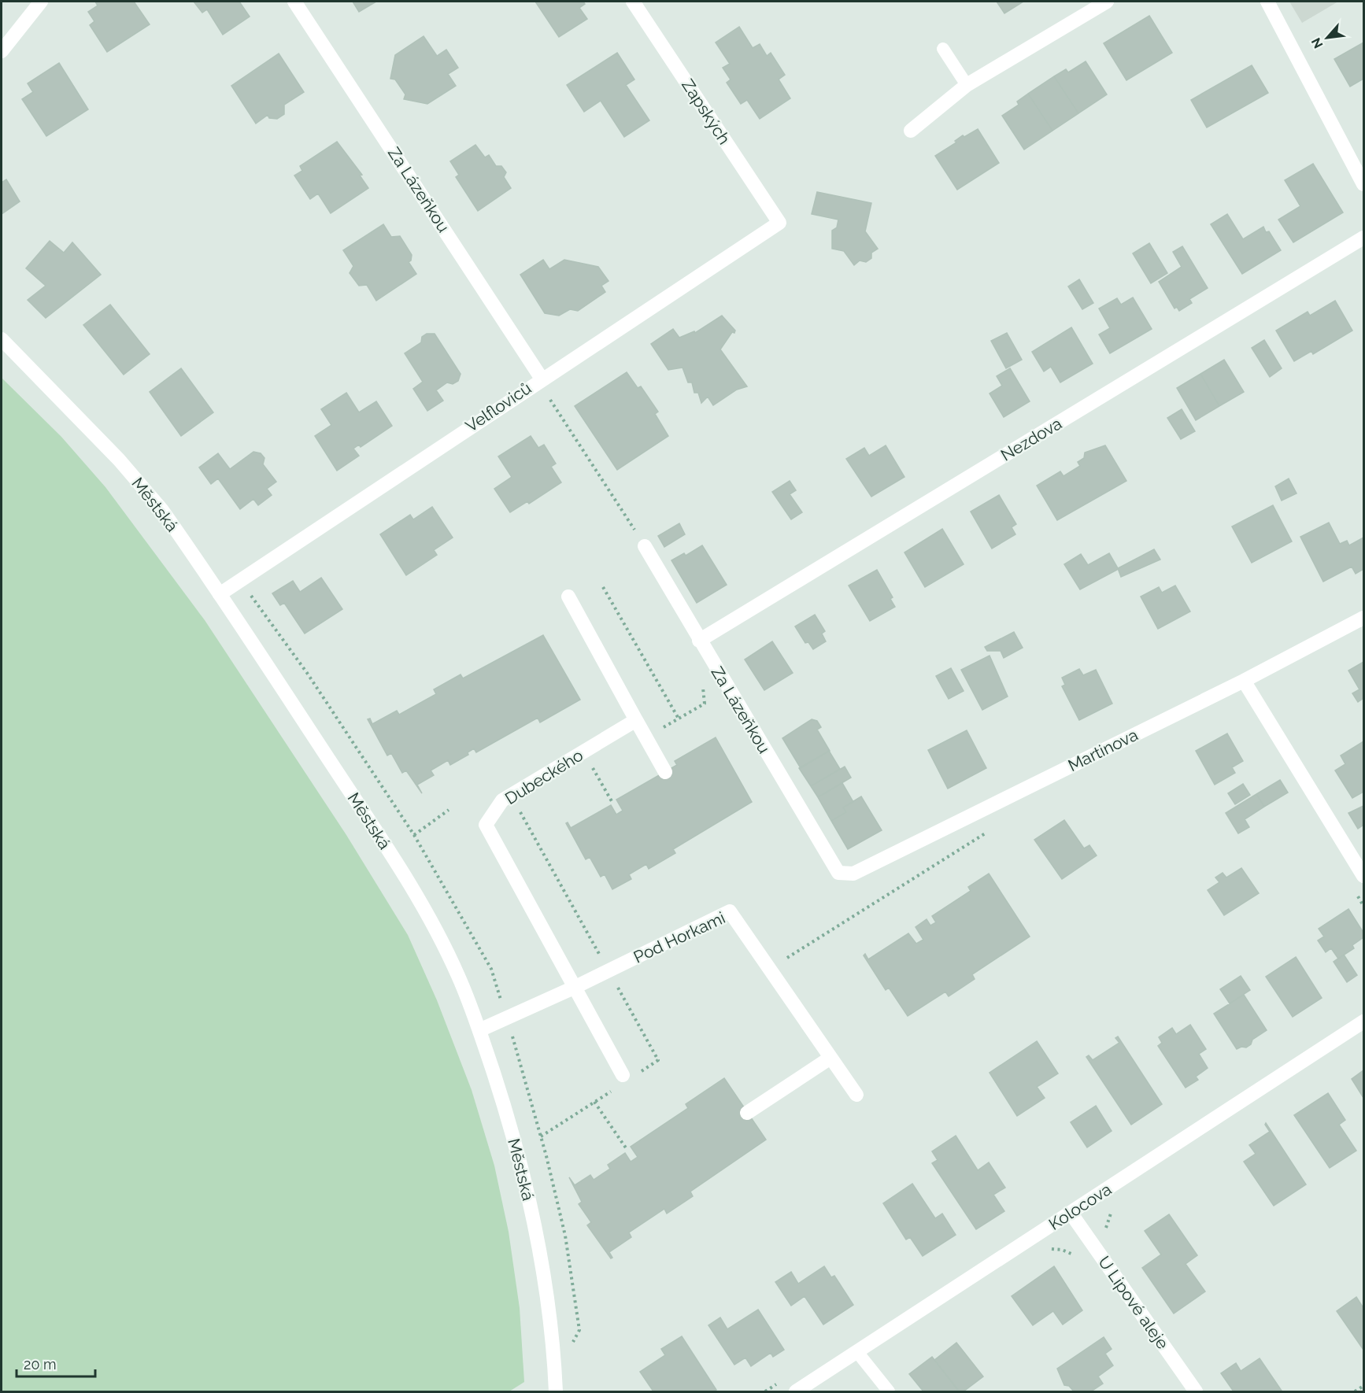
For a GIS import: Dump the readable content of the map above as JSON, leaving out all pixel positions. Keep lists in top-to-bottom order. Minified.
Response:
{"streets":{"street":["Zapských","Za Lázeňkou","Velfloviců","Nezdova","Městská","Martinova","Dubeckého","Pod Horkami","Kolocova","U Lipové aleje"]},"crossings":[["Zapských","Velfloviců"],["Za Lázeňkou","Velfloviců"],["Za Lázeňkou","Nezdova"],["Za Lázeňkou","Martinova"],["Velfloviců","Městská"],["Městská","Pod Horkami"],["Dubeckého","Pod Horkami"],["Kolocova","U Lipové aleje"]],"scale_bar":"20 m","north":"bottom left"}
